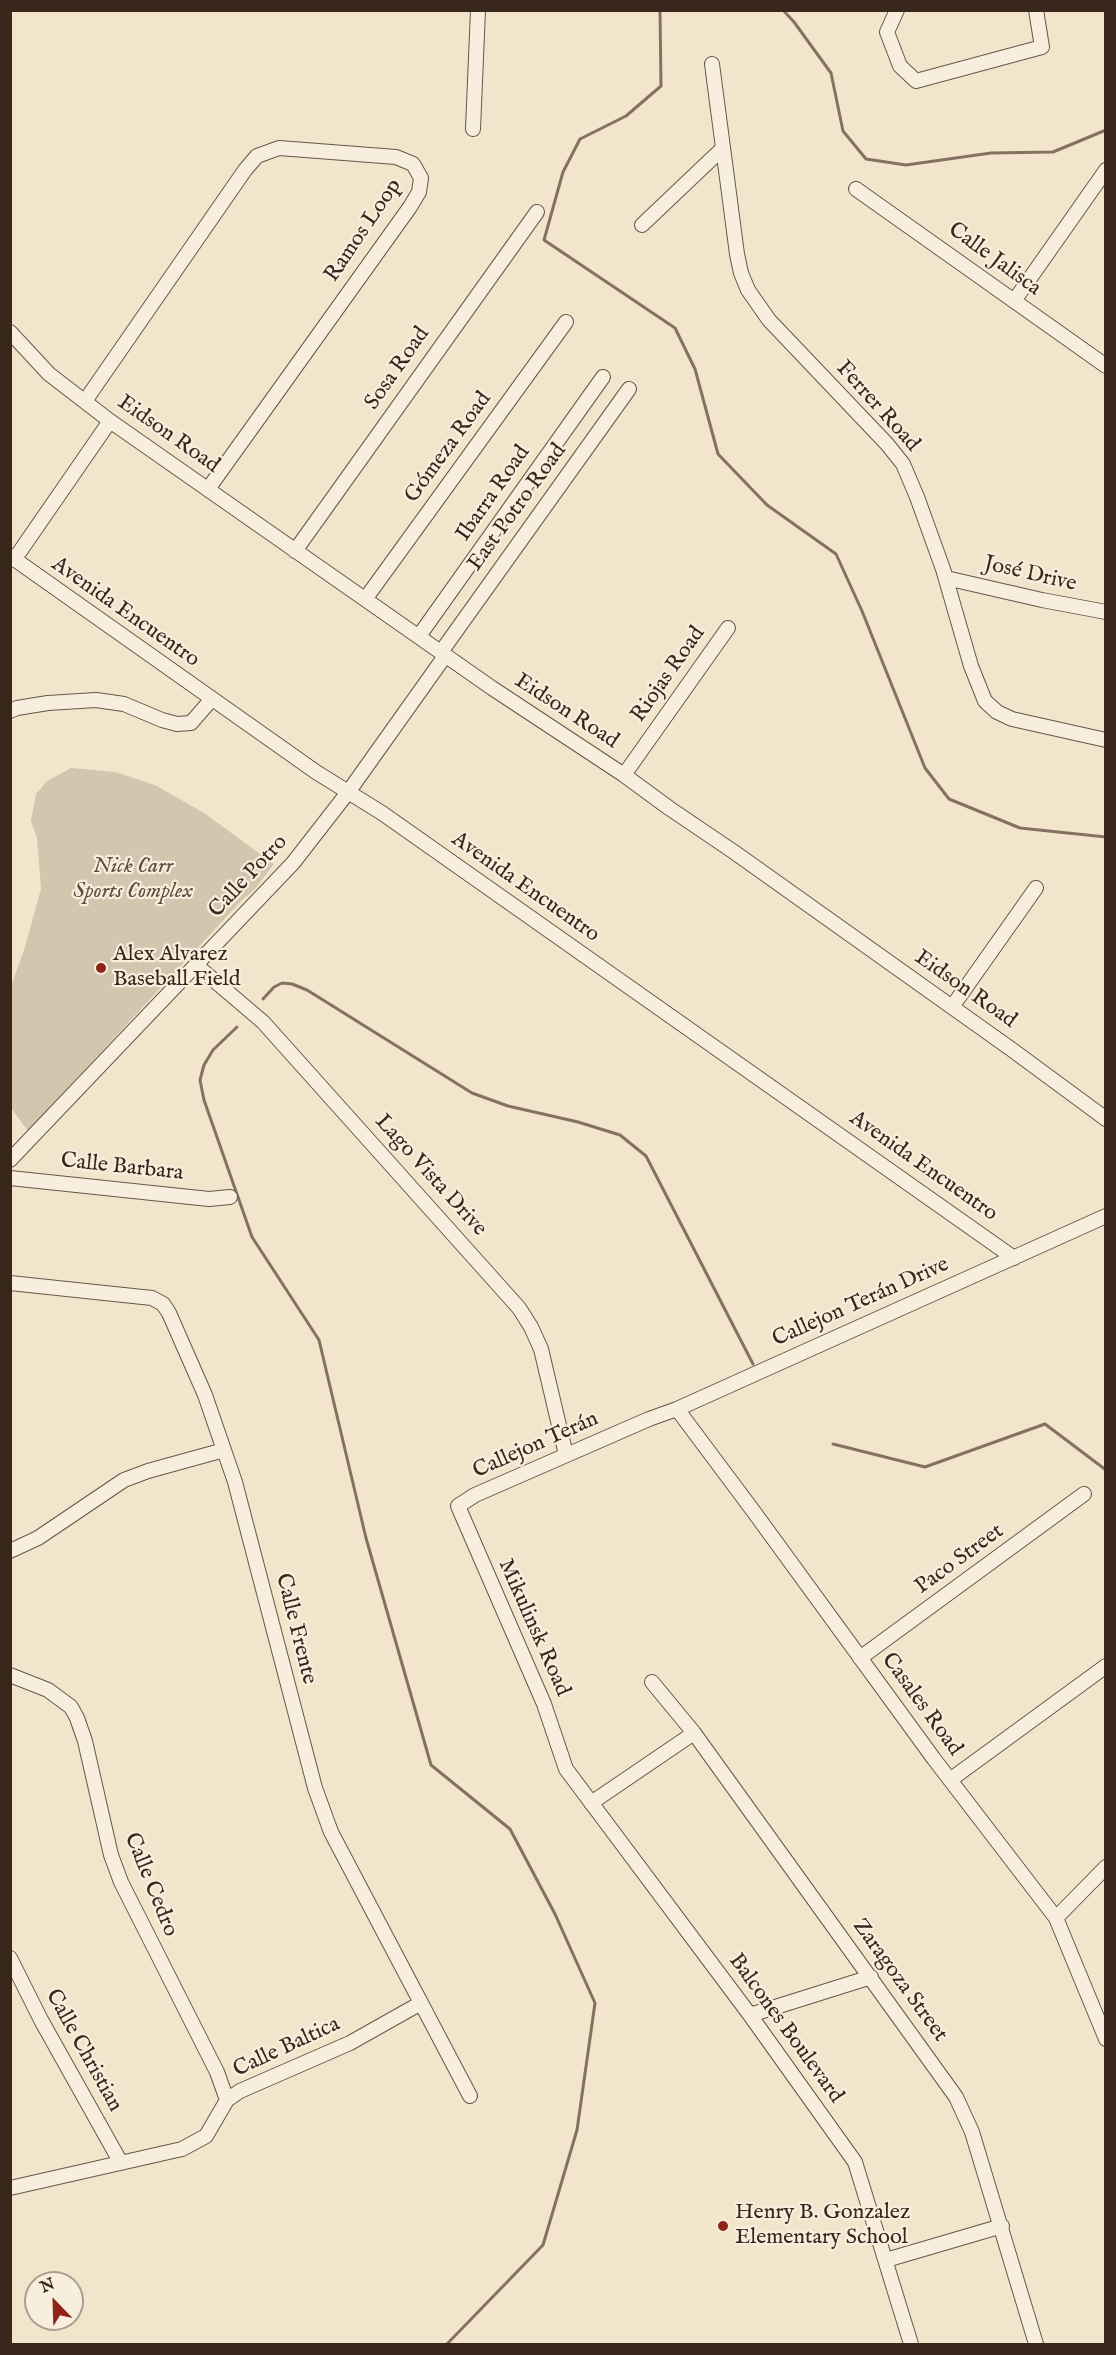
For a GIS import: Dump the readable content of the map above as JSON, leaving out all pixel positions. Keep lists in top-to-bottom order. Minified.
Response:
{"streets":{"street":["Ramos Loop","Calle Jalisca","Sosa Road","Ferrer Road","Eidson Road","Gómeza Road","Ibarra Road","East Potro Road","José Drive","Avenida Encuentro","Riojas Road","Calle Potro","Calle Barbara","Lago Vista Drive","Callejon Terán Drive","Callejon Terán","Paco Street","Mikulinsk Road","Calle Frente","Casales Road","Calle Cedro","Zaragoza Street","Balcones Boulevard","Calle Baltica","Calle Christian"]},"crossings":[["Ramos Loop","Eidson Road"],["Sosa Road","Eidson Road"],["Ferrer Road","José Drive"],["Eidson Road","Gómeza Road"],["Eidson Road","Ibarra Road"],["Eidson Road","East Potro Road"],["Eidson Road","Riojas Road"],["Eidson Road","Calle Potro"],["East Potro Road","Calle Potro"],["Avenida Encuentro","Calle Potro"],["Avenida Encuentro","Callejon Terán Drive"],["Calle Potro","Lago Vista Drive"],["Lago Vista Drive","Callejon Terán"],["Callejon Terán Drive","Callejon Terán"],["Callejon Terán Drive","Casales Road"],["Callejon Terán","Mikulinsk Road"],["Paco Street","Casales Road"],["Mikulinsk Road","Balcones Boulevard"],["Calle Frente","Calle Baltica"],["Calle Cedro","Calle Baltica"],["Calle Baltica","Calle Christian"]],"parks":["Nick Carr Sports Complex"],"places":["Alex Alvarez Baseball Field","Henry B. Gonzalez Elementary School"],"north":"top left"}
